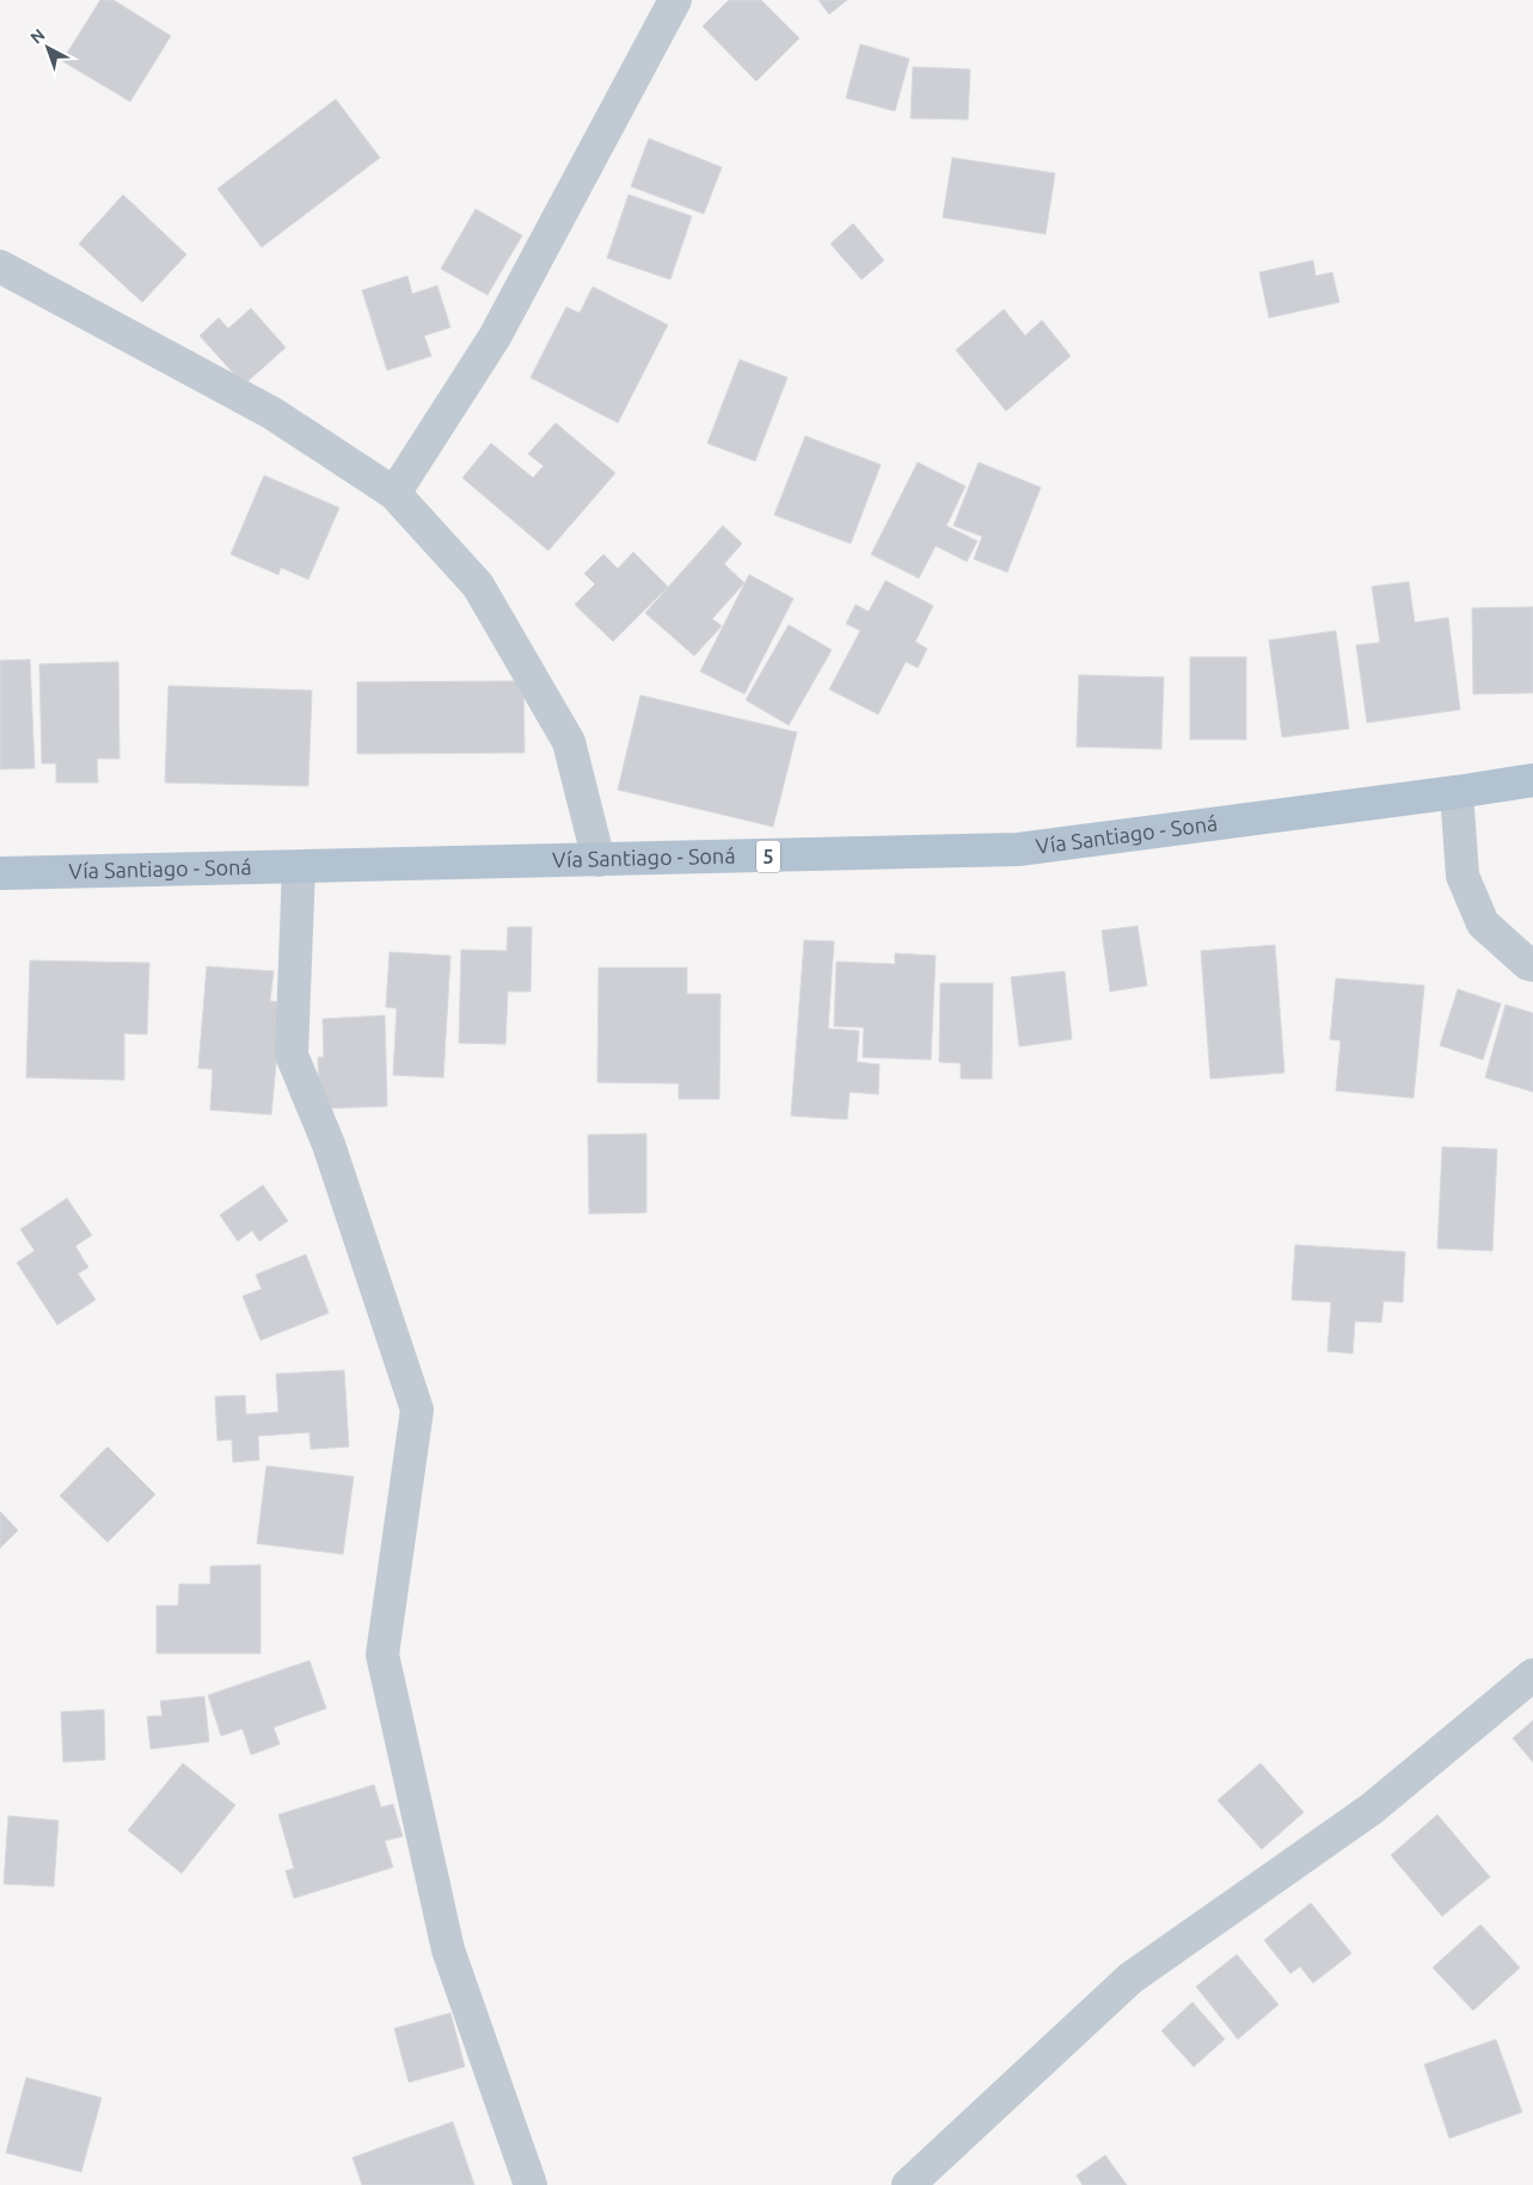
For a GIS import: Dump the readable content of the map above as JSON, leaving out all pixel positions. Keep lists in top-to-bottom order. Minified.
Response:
{"streets":{"main road":["Vía Santiago - Soná","5"]},"north":"top left"}
